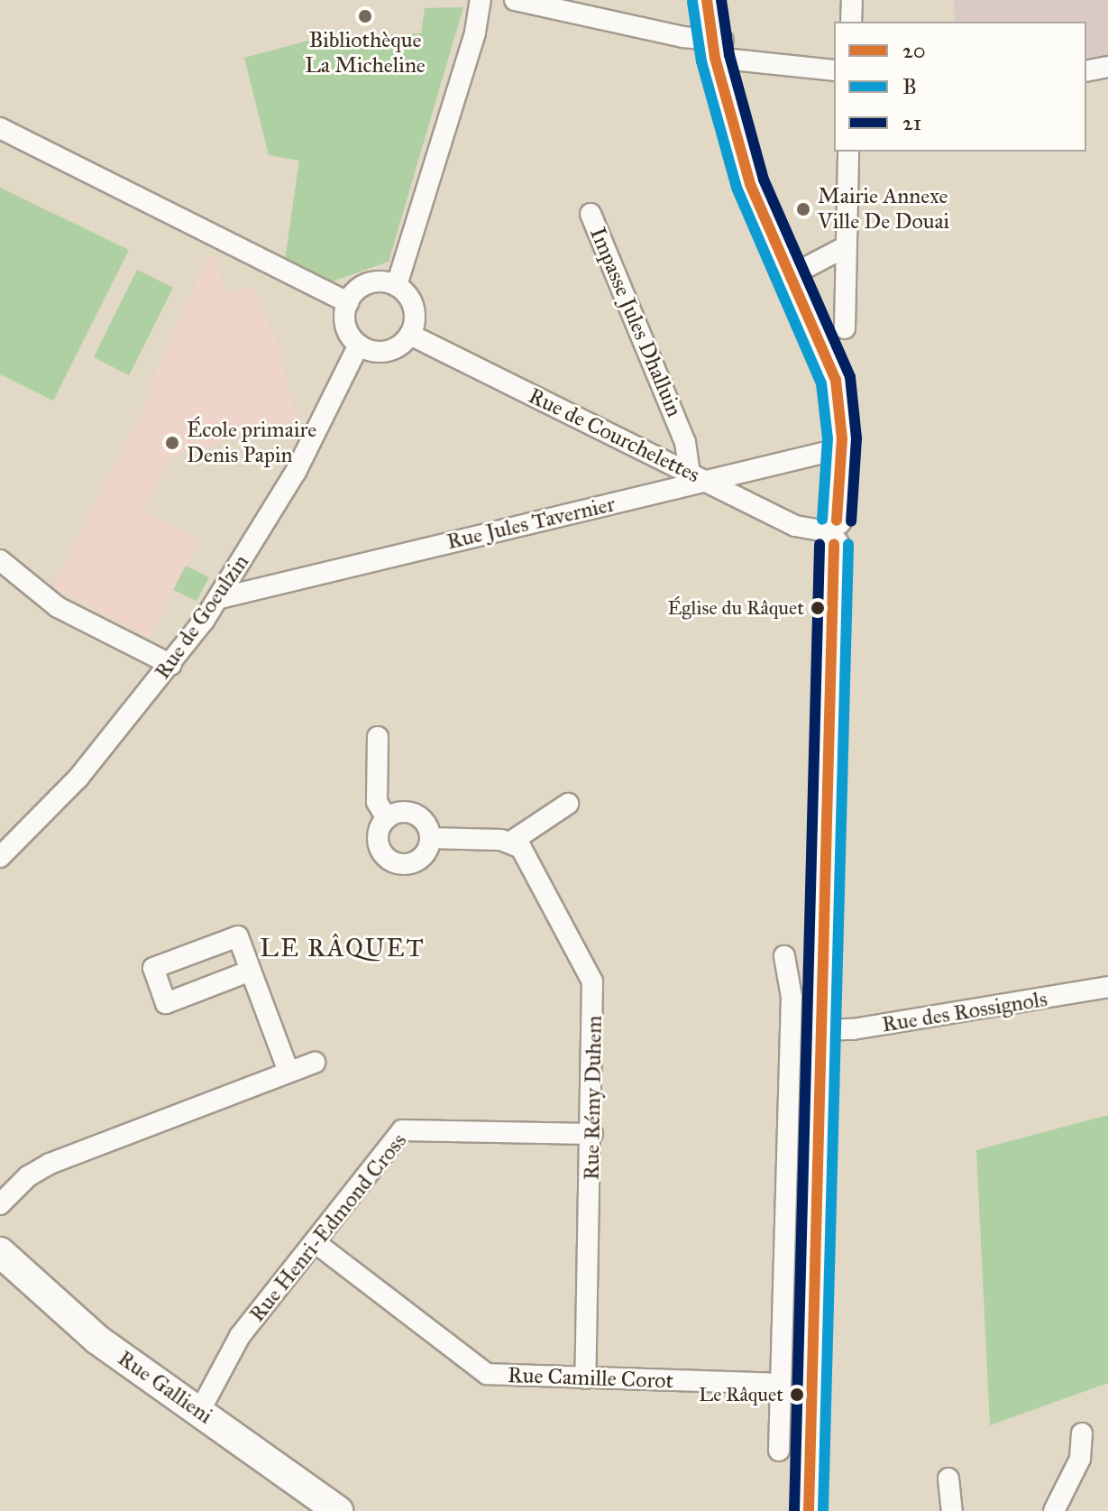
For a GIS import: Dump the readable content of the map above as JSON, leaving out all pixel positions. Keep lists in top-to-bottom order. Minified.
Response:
{"streets":{"main road":["Rue Gallieni"],"street":["Impasse Jules Dhalluin","Rue de Courchelettes","Rue Jules Tavernier","Rue de Goeulzin","Rue des Rossignols","Rue Rémy Duhem","Rue Henri-Edmond Cross","Rue Camille Corot"]},"crossings":[["Impasse Jules Dhalluin","Rue de Courchelettes"],["Rue de Courchelettes","Rue Jules Tavernier"],["Rue de Courchelettes","Rue de Goeulzin"],["Rue Jules Tavernier","Rue de Goeulzin"],["Rue Rémy Duhem","Rue Henri-Edmond Cross"],["Rue Rémy Duhem","Rue Camille Corot"],["Rue Henri-Edmond Cross","Rue Camille Corot"],["Rue Henri-Edmond Cross","Rue Gallieni"]],"districts":["LE RÂQUET"],"places":["Bibliothèque La Micheline","Mairie Annexe Ville De Douai","École primaire Denis Papin","Église du Râquet","Le Râquet"],"lines":["transit line 20","transit line 21","transit line B"],"legend":["20","B","21"]}
